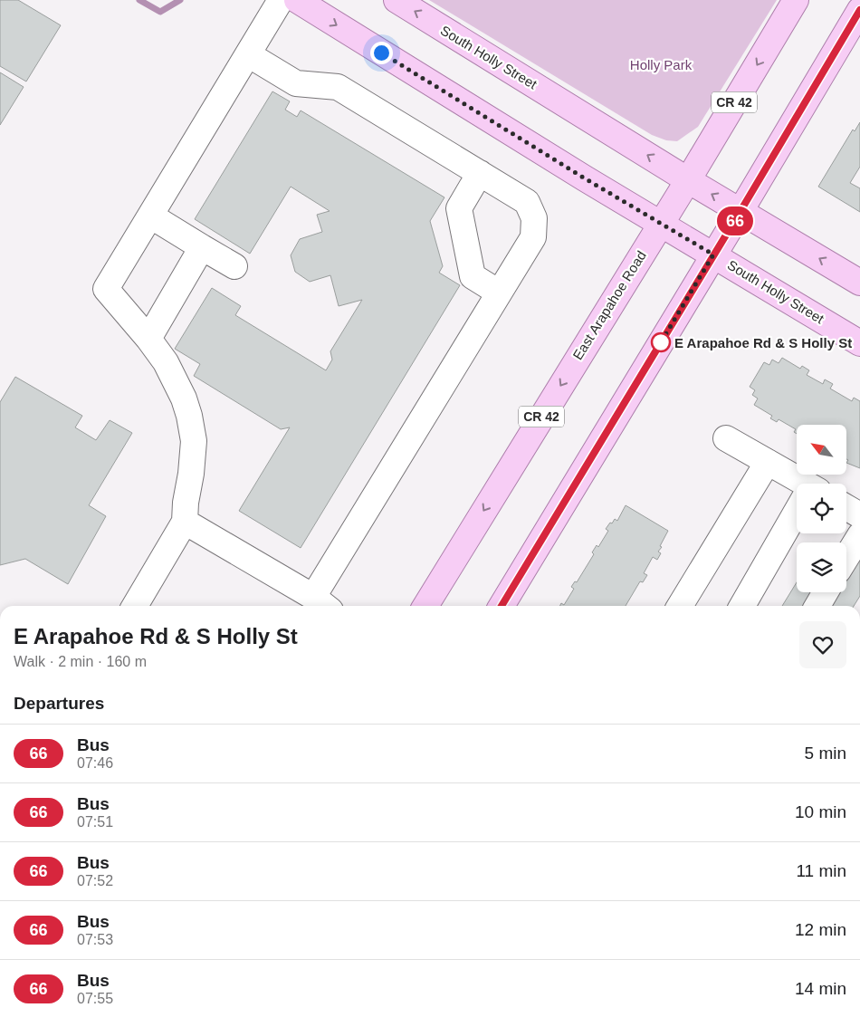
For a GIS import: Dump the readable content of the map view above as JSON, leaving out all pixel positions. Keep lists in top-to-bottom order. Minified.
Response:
{"streets":{"main road":["South Holly Street","CR 42","East Arapahoe Road"]},"crossings":[["South Holly Street","East Arapahoe Road"]],"parks":["Holly Park"],"places":["E Arapahoe Rd & S Holly St"],"lines":["bus line 66"],"north":"top left","page":{"on_map":"66","heading":[["E Arapahoe Rd & S Holly St","Walk · 2 min · 160 m"],"Departures"],"list":[{"mark":"66","name":"Bus","note":"07:46","value":"5 min"},{"mark":"66","name":"Bus","note":"07:51","value":"10 min"},{"mark":"66","name":"Bus","note":"07:52","value":"11 min"},{"mark":"66","name":"Bus","note":"07:53","value":"12 min"},{"mark":"66","name":"Bus","note":"07:55","value":"14 min"}]}}
